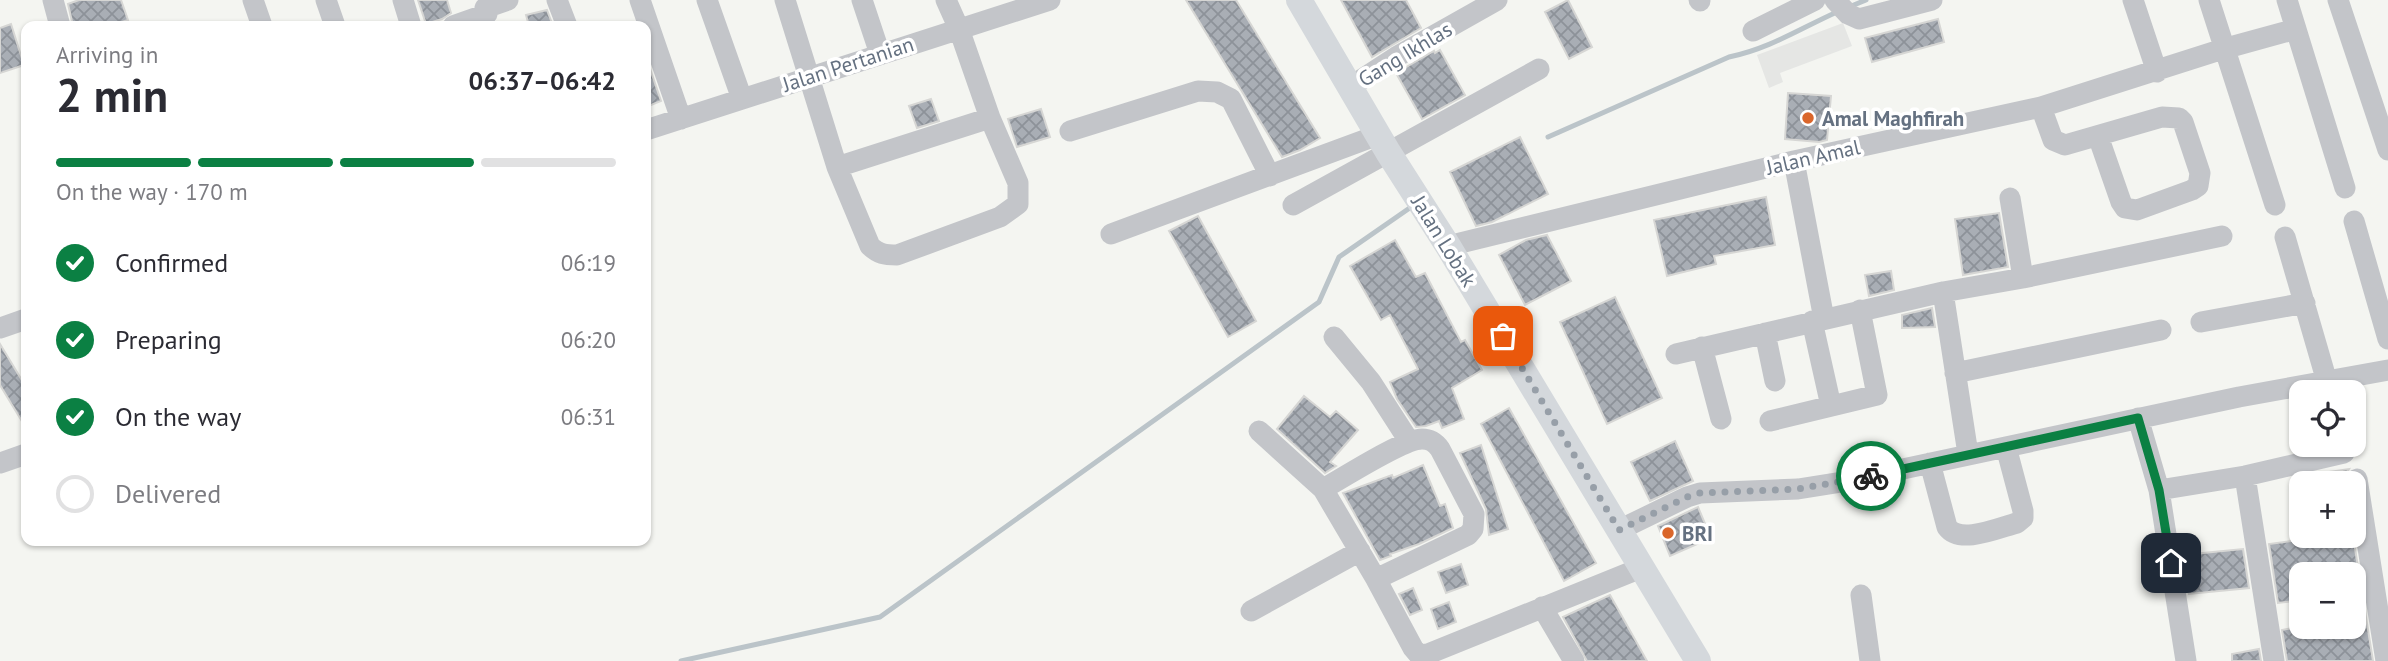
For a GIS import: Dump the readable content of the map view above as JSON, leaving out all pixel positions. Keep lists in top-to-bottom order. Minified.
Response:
{"streets":{"main road":["Jalan Lobak"],"street":["Gang Ikhlas","Jalan Pertanian","Jalan Amal"]},"crossings":[["Gang Ikhlas","Jalan Lobak"],["Jalan Amal","Jalan Lobak"]],"places":["Amal Maghfirah","BRI"],"page":{"heading":["2 min","Arriving in","06:37–06:42"],"bar":"On the way · 170 m","list":[["Confirmed","06:19"],["Preparing","06:20"],["On the way","06:31"],"Delivered"],"map_buttons":["+","−"]}}
